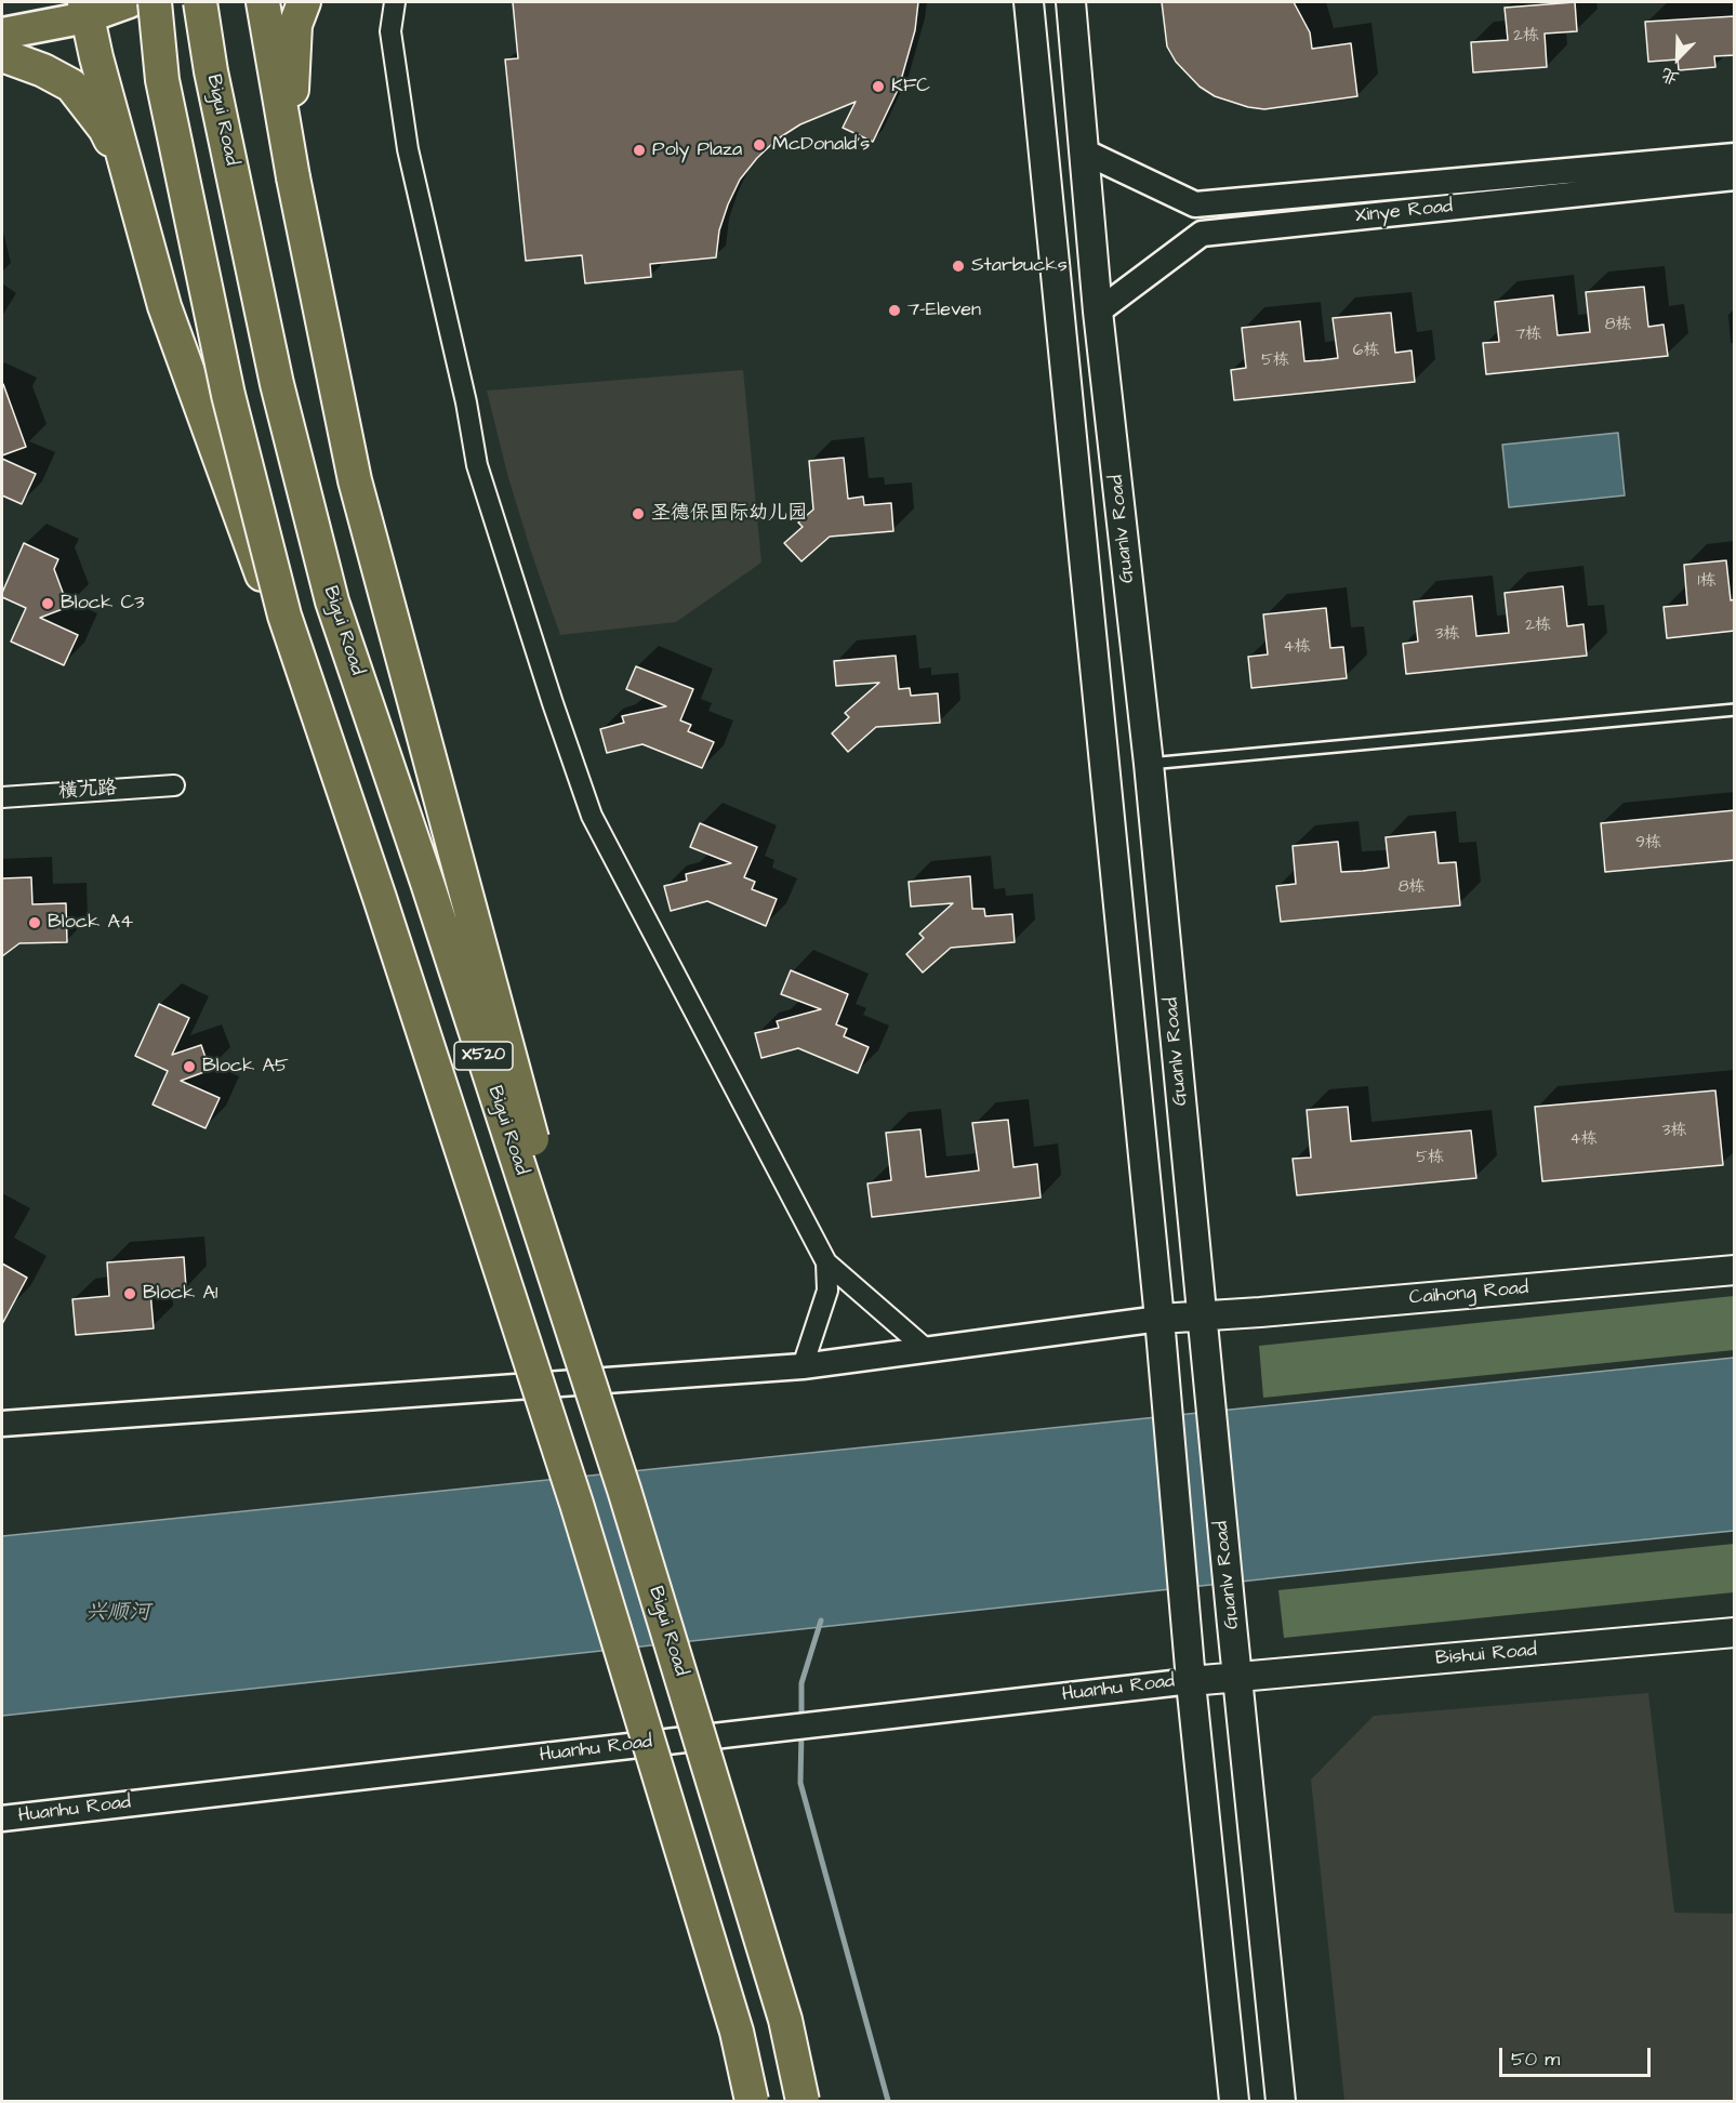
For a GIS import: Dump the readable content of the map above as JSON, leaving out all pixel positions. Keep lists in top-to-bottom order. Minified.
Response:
{"streets":{"highway":["Bigui Road","X520"],"main road":["Guanlv Road","Caihong Road","Bishui Road"],"street":["Xinye Road","横九路","Huanhu Road"]},"crossings":[["Xinye Road","Guanlv Road"],["Guanlv Road","Caihong Road"],["Guanlv Road","Bishui Road"],["Bishui Road","Huanhu Road"]],"water":["兴顺河"],"places":["KFC","McDonald's","Poly Plaza","Starbucks","7-Eleven","圣德保国际幼儿园","Block C3","Block A4","Block A5","Block A1"],"house_numbers":["2栋","8栋","7栋","6栋","5栋","1栋","2栋","3栋","4栋","9栋","8栋","3栋","4栋","5栋"],"scale_bar":"50 m","north":"bottom left"}
